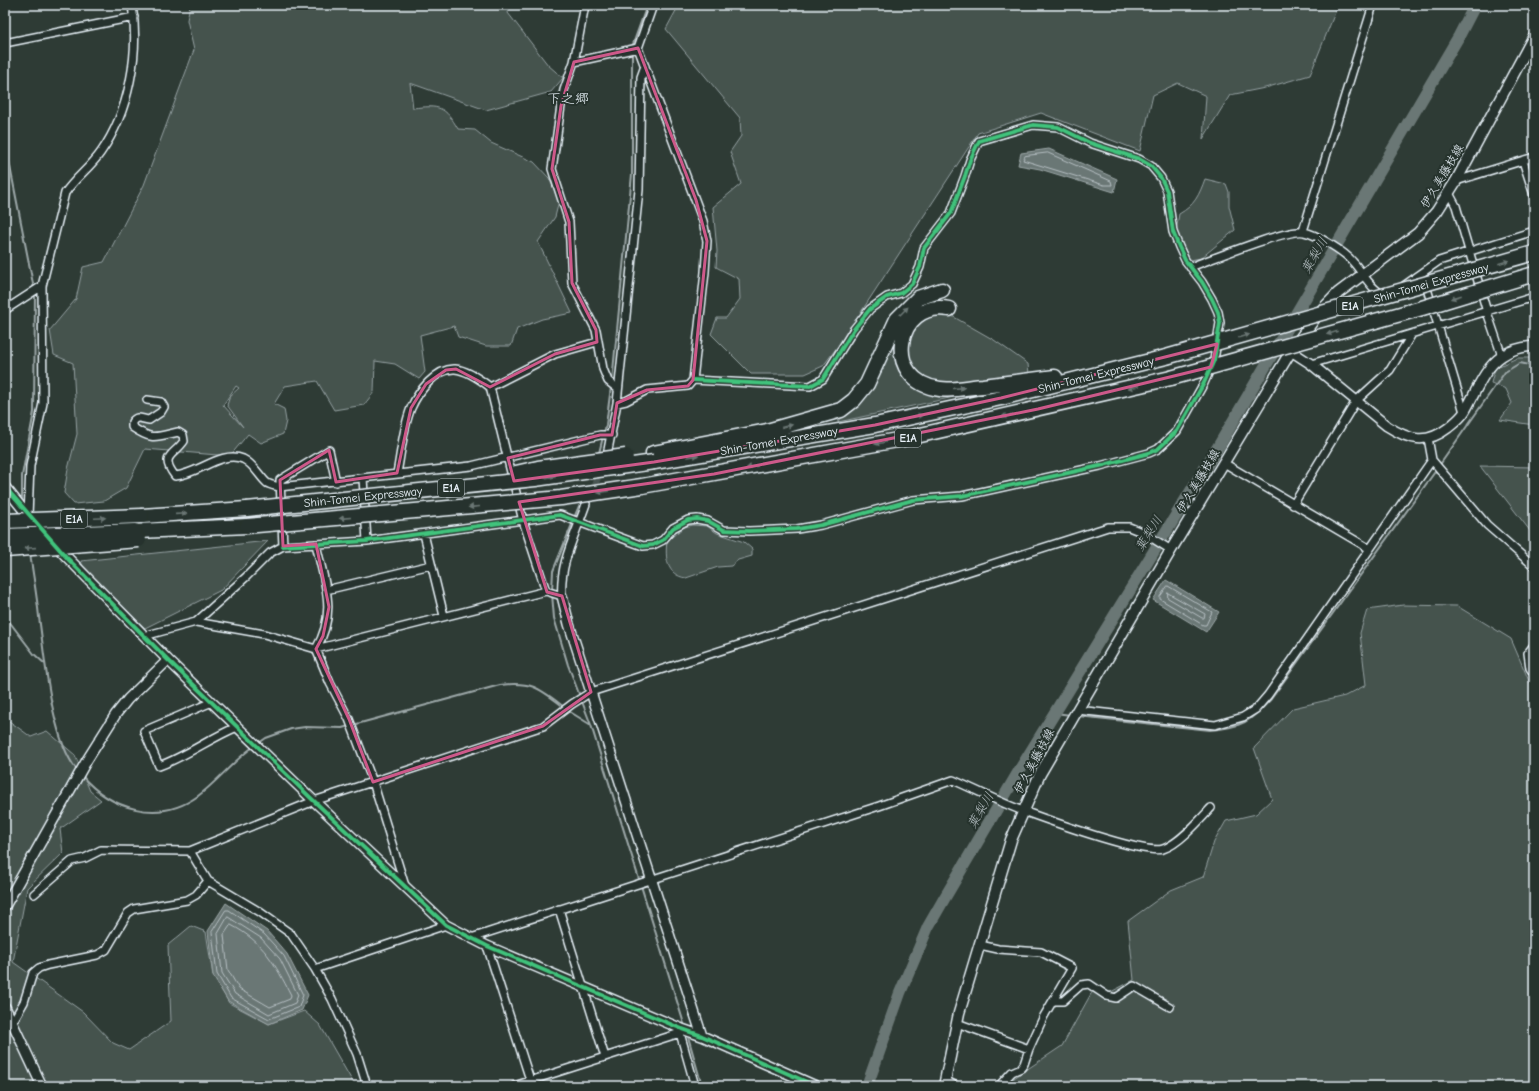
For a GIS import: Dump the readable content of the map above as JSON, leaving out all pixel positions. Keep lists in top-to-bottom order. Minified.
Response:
{"streets":{"highway":["Shin-Tomei Expressway","E1A"],"main road":["伊久美藤枝線"]},"districts":["下之郷"],"water":["葉梨川"]}
